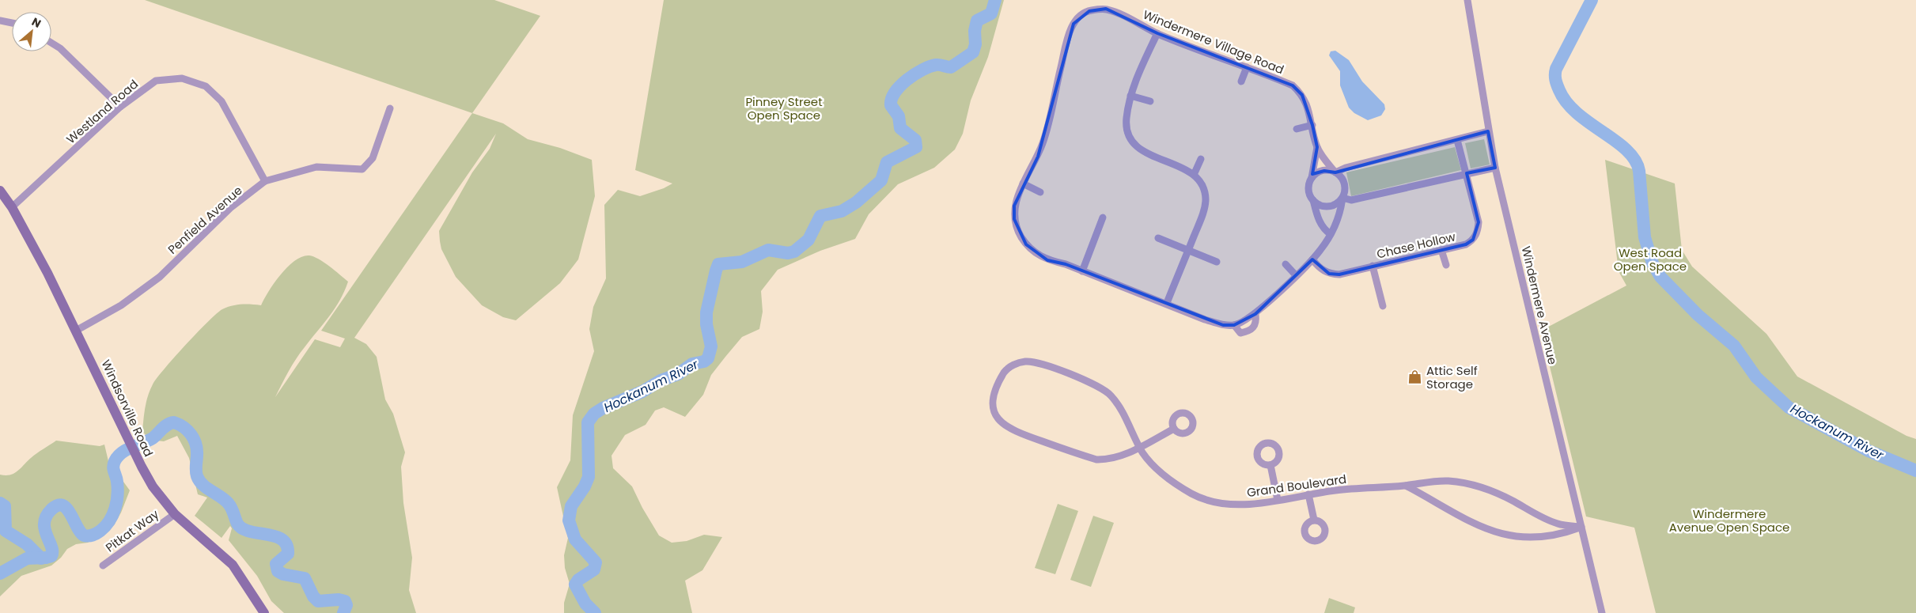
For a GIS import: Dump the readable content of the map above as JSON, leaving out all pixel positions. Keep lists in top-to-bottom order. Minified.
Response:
{"streets":{"main road":["Windsorville Road"],"street":["Windermere Village Road","Westland Road","Penfield Avenue","Chase Hollow","Windermere Avenue","Grand Boulevard","Pitkat Way"]},"crossings":[["Windermere Village Road","Chase Hollow"],["Westland Road","Penfield Avenue"],["Westland Road","Windsorville Road"],["Penfield Avenue","Windsorville Road"],["Windermere Avenue","Grand Boulevard"],["Windsorville Road","Pitkat Way"]],"water":["Hockanum River"],"parks":["Pinney Street Open Space","West Road Open Space","Windermere Avenue Open Space"],"places":{"shop":["Attic Self Storage"]},"north":"top right"}
